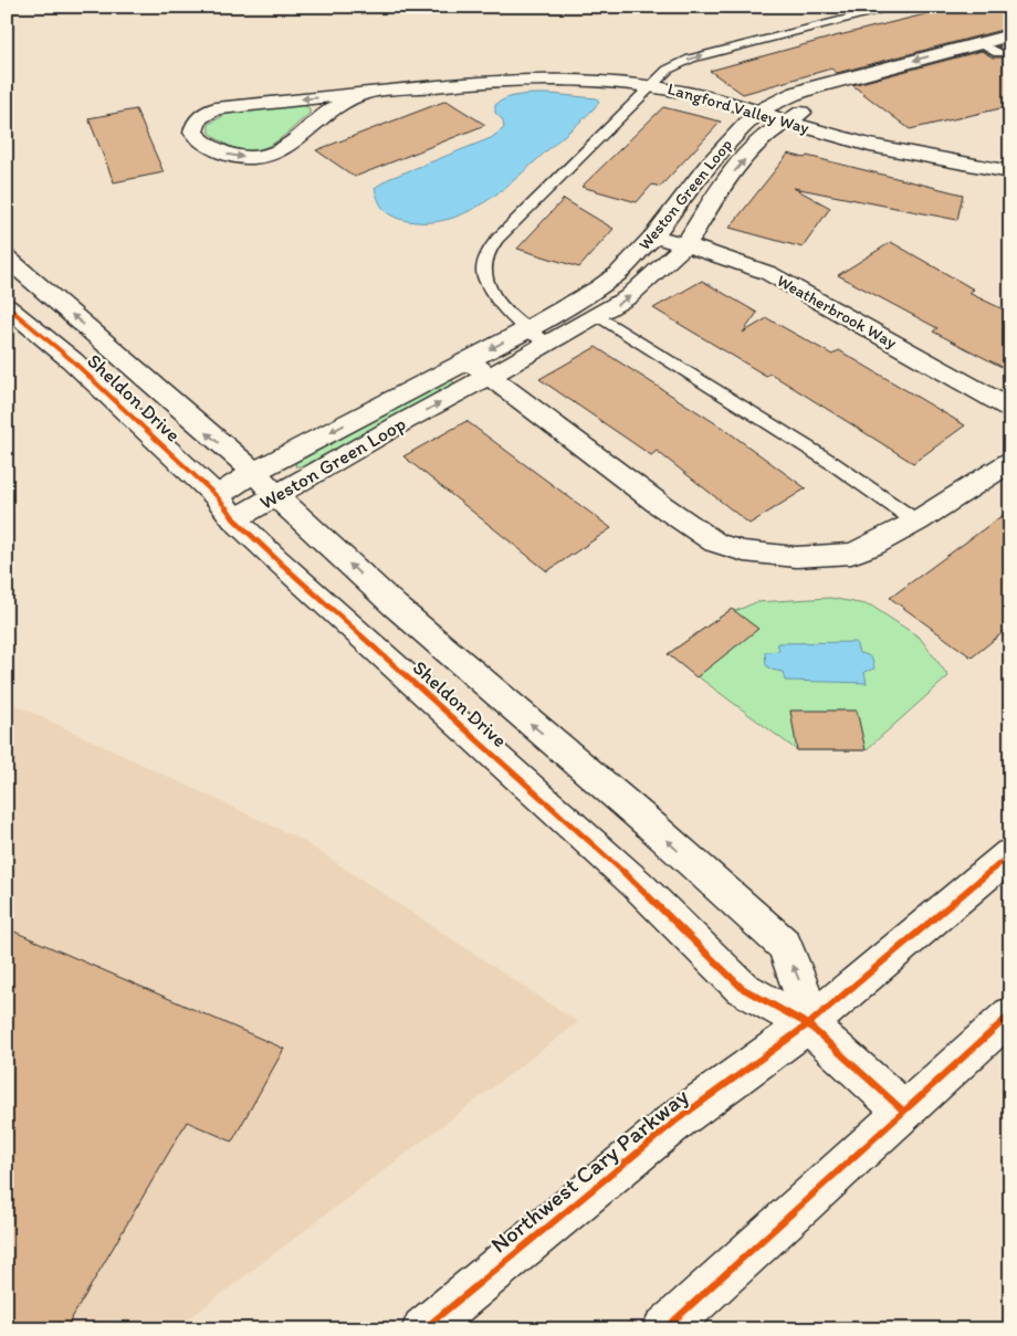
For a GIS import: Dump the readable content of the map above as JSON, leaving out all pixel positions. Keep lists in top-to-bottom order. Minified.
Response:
{"streets":{"street":["Langford Valley Way","Weston Green Loop","Weatherbrook Way","Sheldon Drive","Northwest Cary Parkway"]},"crossings":[["Langford Valley Way","Weston Green Loop"],["Weston Green Loop","Weatherbrook Way"],["Weston Green Loop","Sheldon Drive"],["Sheldon Drive","Northwest Cary Parkway"]]}
